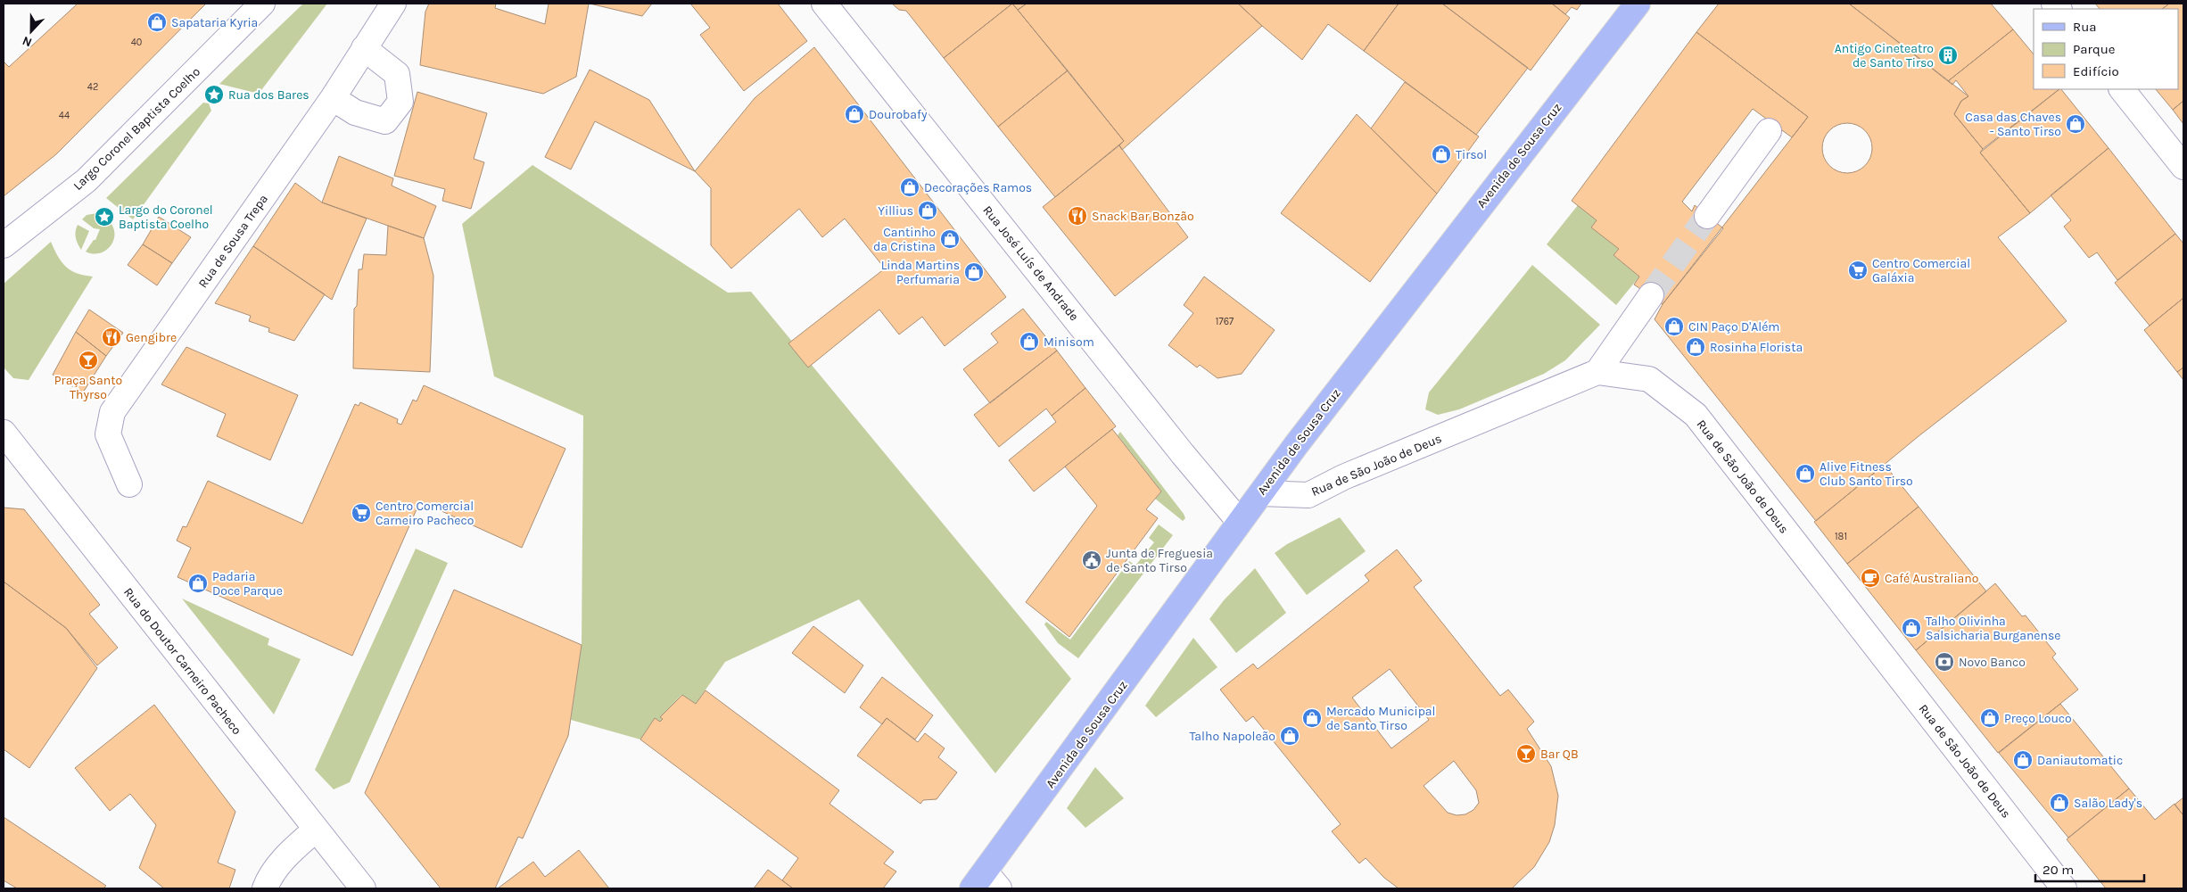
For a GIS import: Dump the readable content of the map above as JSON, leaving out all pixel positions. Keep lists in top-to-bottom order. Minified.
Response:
{"streets":{"main road":["Avenida de Sousa Cruz"],"street":["Largo Coronel Baptista Coelho","Rua de Sousa Trepa","Rua José Luís de Andrade","Rua de São João de Deus","Rua do Doutor Carneiro Pacheco"]},"crossings":[["Avenida de Sousa Cruz","Rua José Luís de Andrade"],["Avenida de Sousa Cruz","Rua de São João de Deus"]],"places":{"shop":["Sapataria Kyria","Dourobafy","Casa das Chaves - Santo Tirso","Tirsol","Decorações Ramos","Yillius","Cantinho da Cristina","Linda Martins Perfumaria","CIN Paço D'Além","Minisom","Rosinha Florista","Alive Fitness Club Santo Tirso","Padaria Doce Parque","Talho Olivinha Salsicharia Burganense","Mercado Municipal de Santo Tirso","Preço Louco","Talho Napoleão","Daniautomatic","Salão Lady's"],"building":["Antigo Cineteatro de Santo Tirso"],"place":["Rua dos Bares","Largo do Coronel Baptista Coelho"],"restaurant":["Snack Bar Bonzão","Gengibre"],"supermarket":["Centro Comercial Galáxia","Centro Comercial Carneiro Pacheco"],"bar":["Praça Santo Thyrso","Bar QB"],"public building":["Junta de Freguesia de Santo Tirso"],"cafe":["Café Australiano"],"bank":["Novo Banco"]},"house_numbers":["40","42","44","1767","181"],"legend":["Rua","Parque","Edifício"],"scale_bar":"20 m","north":"bottom"}
